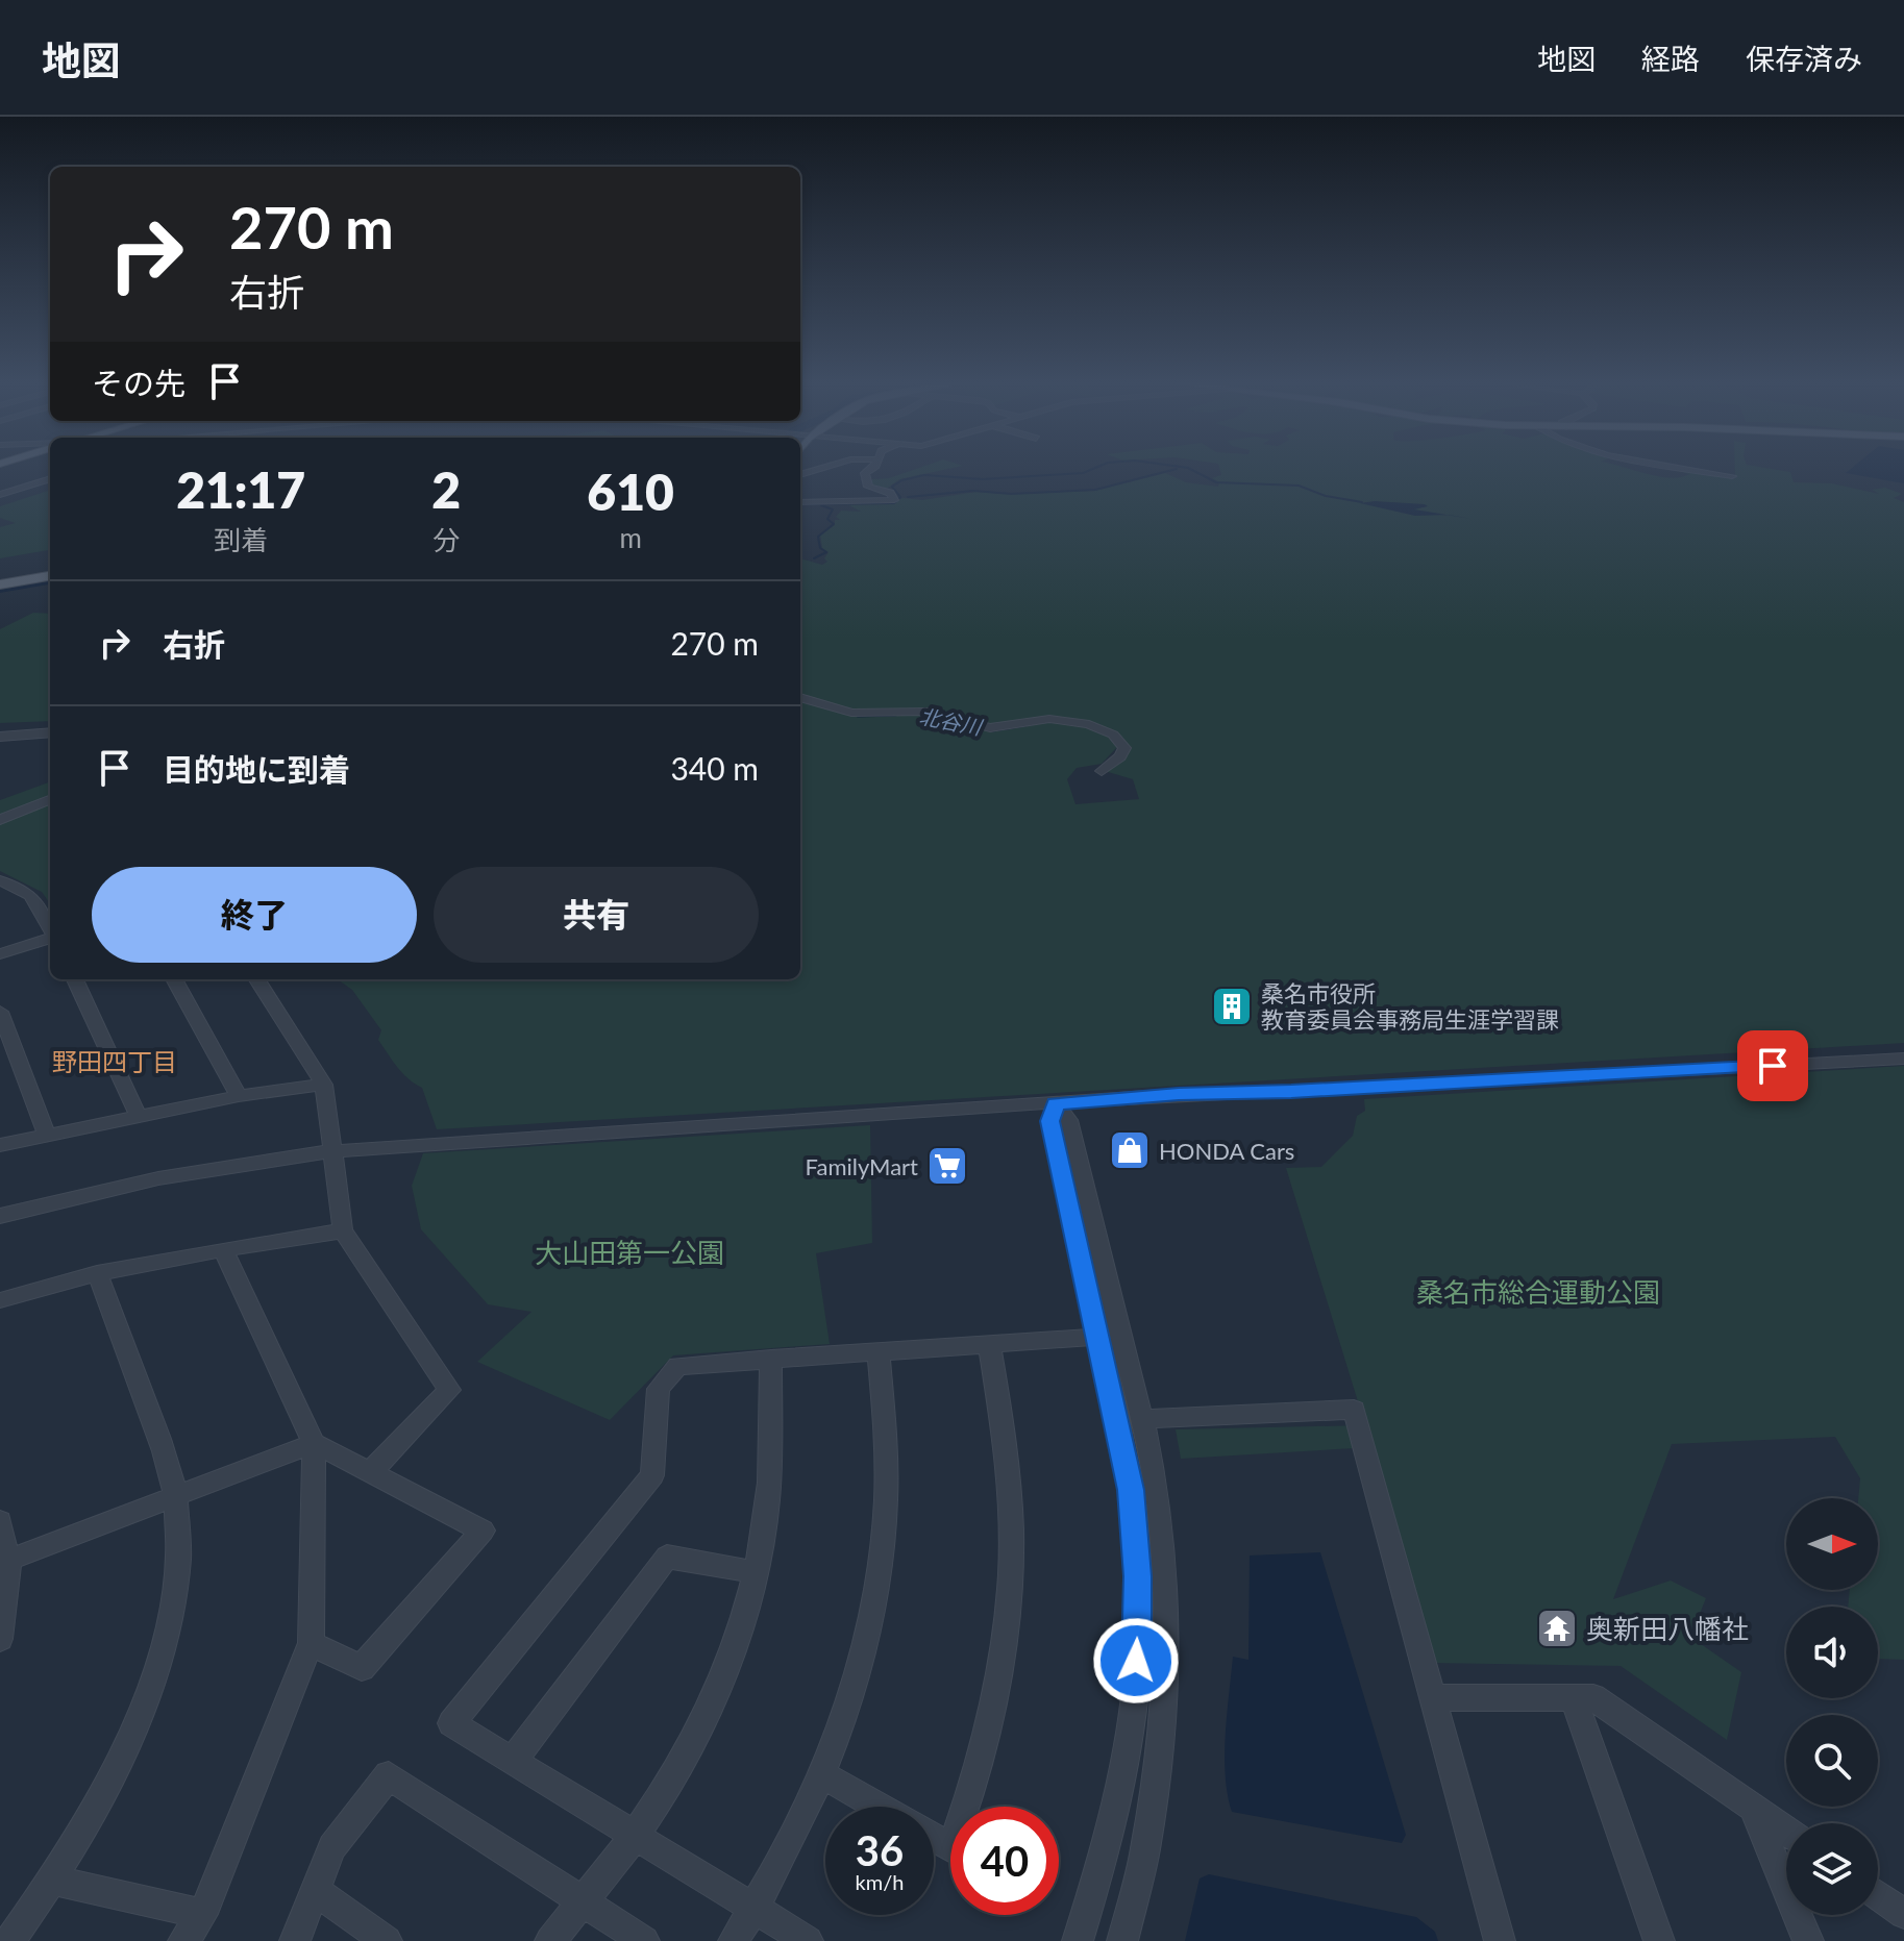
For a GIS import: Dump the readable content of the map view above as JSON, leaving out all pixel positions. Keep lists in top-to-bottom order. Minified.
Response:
{"districts":["野田四丁目"],"water":["北谷川"],"parks":["大山田第一公園","桑名市総合運動公園"],"places":{"building":["桑名市役所 教育委員会事務局生涯学習課"],"shop":["HONDA Cars"],"supermarket":["FamilyMart"],"temple":["奥新田八幡社"]},"north":"right","page":{"header":"地図","nav":["地図","経路","保存済み"],"turn":["270 m","右折"],"then":"その先","eta":["21:17","到着","2","分","610","m"],"list":[{"name":"右折","value":"270 m"},{"name":"目的地に到着","value":"340 m"}],"buttons":["終了","共有"],"speed":"36 km/h","limit":"40"}}
